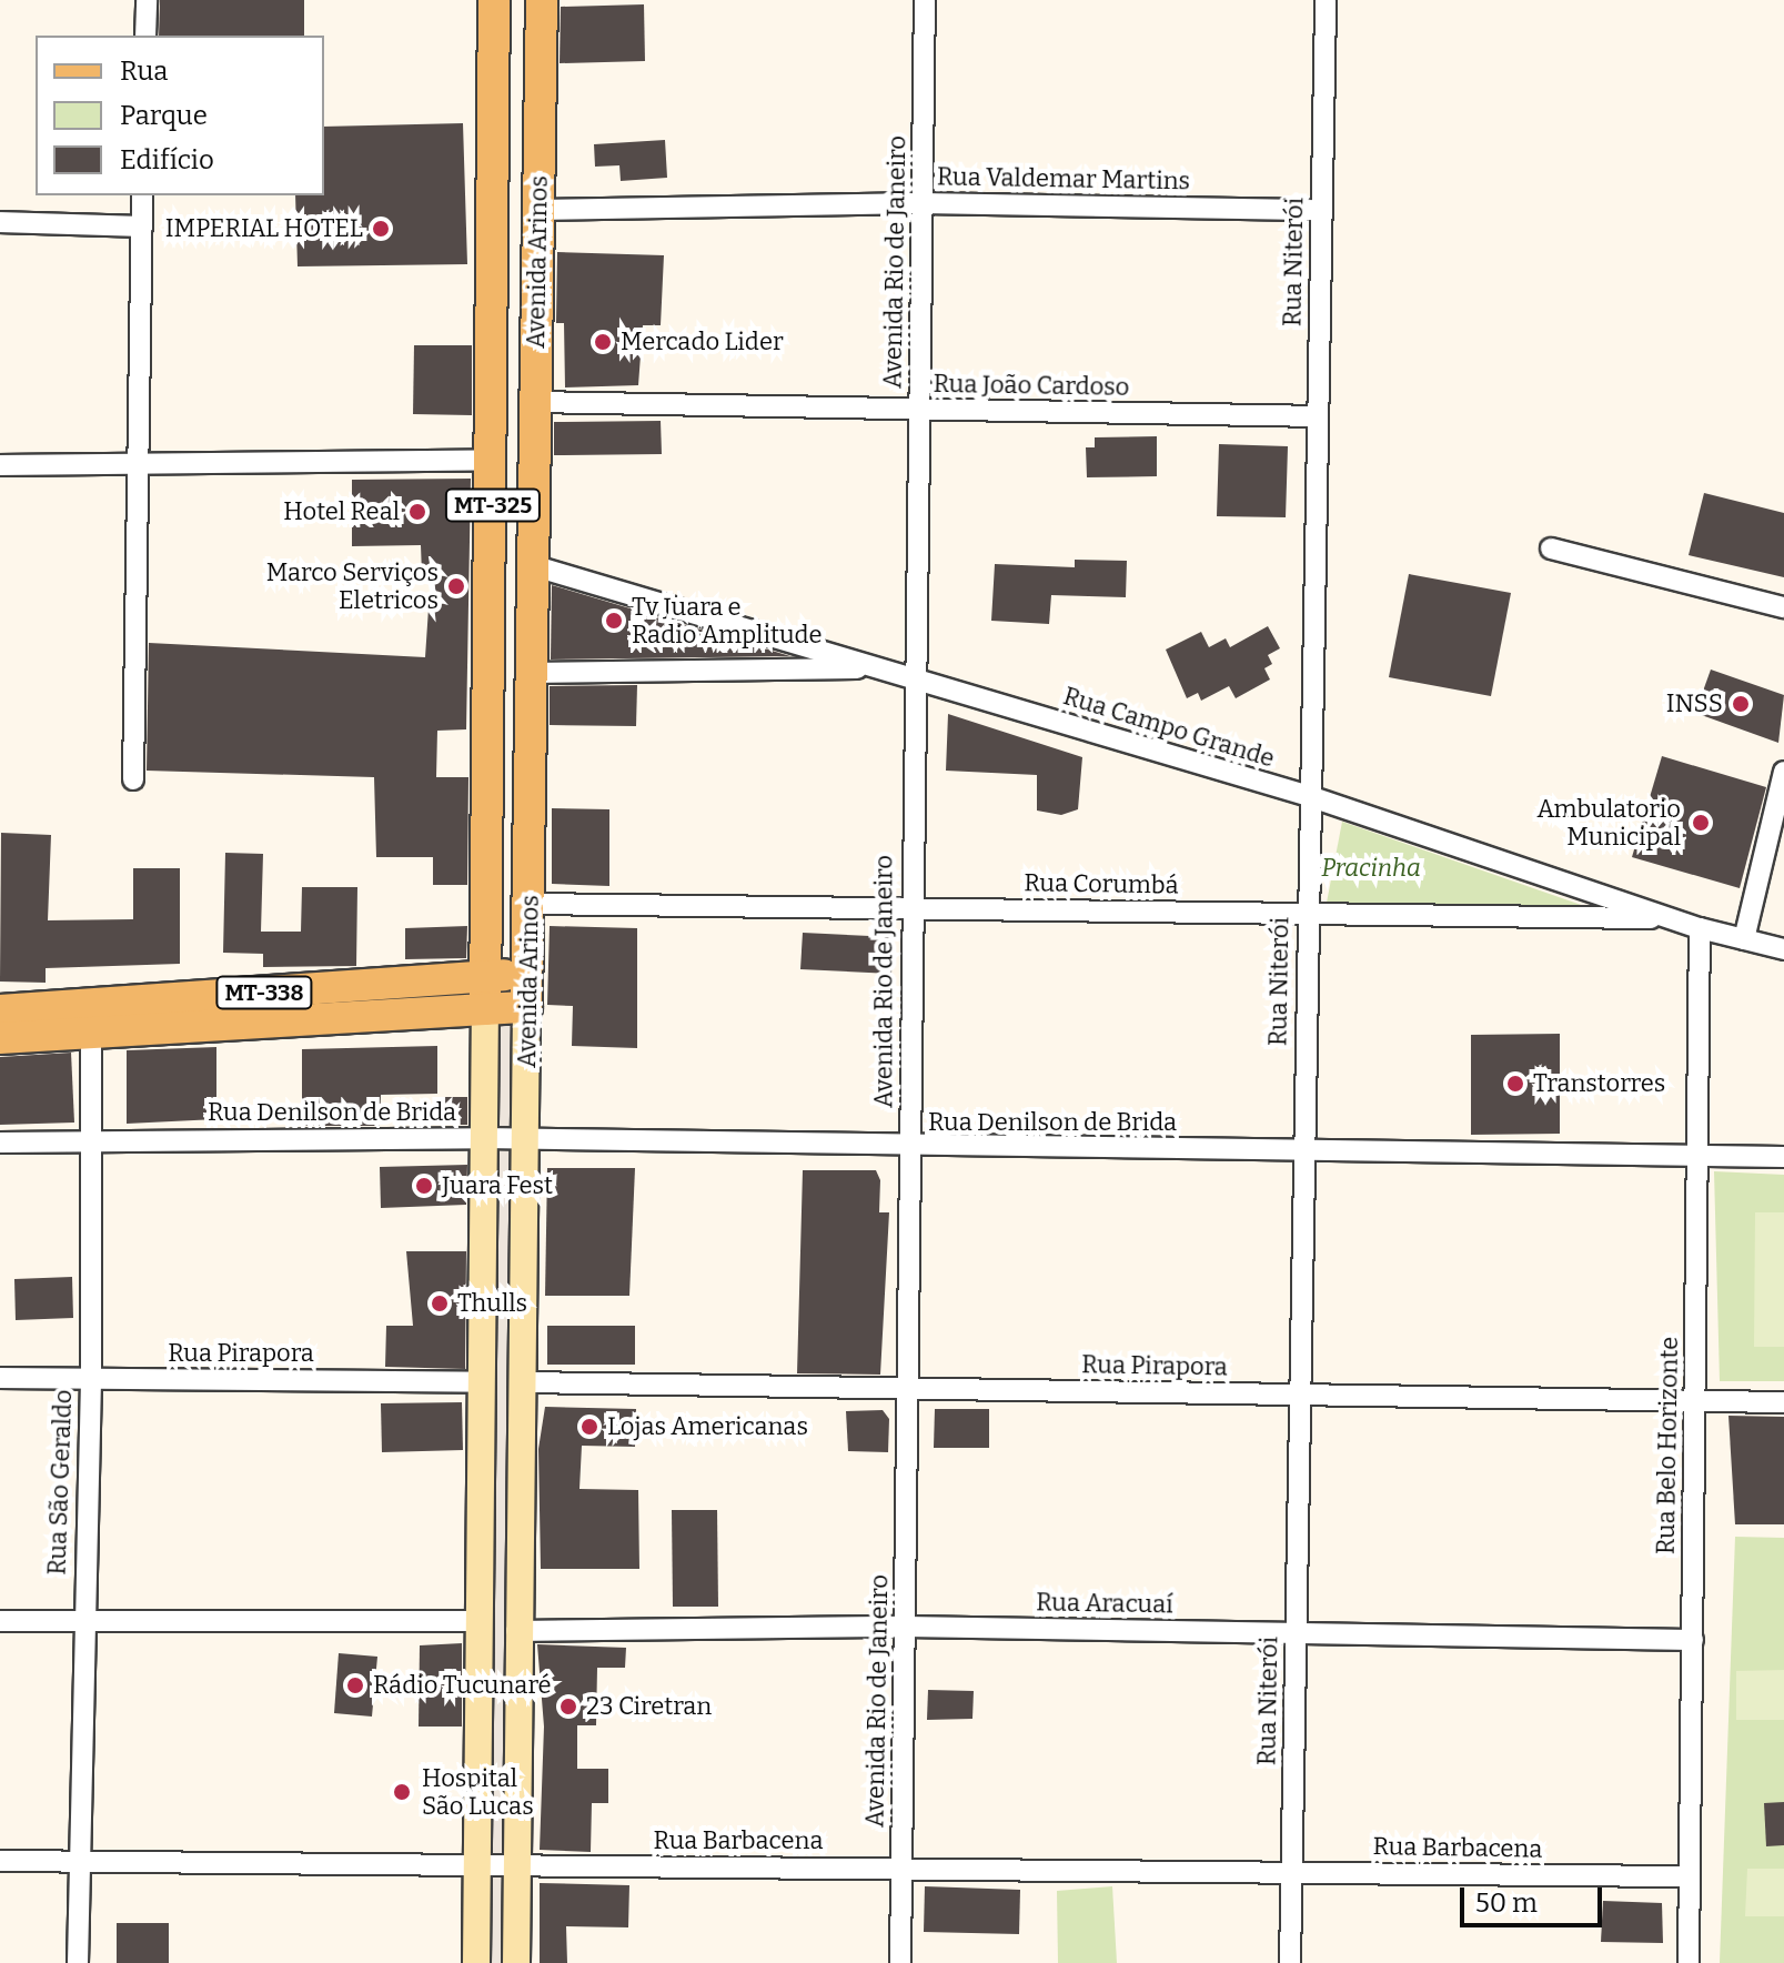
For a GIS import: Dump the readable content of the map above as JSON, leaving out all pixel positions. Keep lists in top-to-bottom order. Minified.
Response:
{"streets":{"main road":["Avenida Arinos","MT-325","MT-338"],"street":["Rua Valdemar Martins","Avenida Rio de Janeiro","Rua Niterói","Rua João Cardoso","Rua Campo Grande","Rua Corumbá","Rua Denilson de Brida","Rua Pirapora","Rua Belo Horizonte","Rua São Geraldo","Rua Aracuaí","Rua Barbacena"]},"crossings":[["Rua Valdemar Martins","Avenida Arinos"],["Rua Valdemar Martins","Avenida Rio de Janeiro"],["Rua Valdemar Martins","Rua Niterói"],["Avenida Arinos","Rua João Cardoso"],["Avenida Arinos","Rua Campo Grande"],["Avenida Arinos","Rua Corumbá"],["Avenida Arinos","MT-338"],["Avenida Arinos","Rua Denilson de Brida"],["Avenida Arinos","Rua Pirapora"],["Avenida Arinos","Rua Aracuaí"],["Avenida Arinos","Rua Barbacena"],["Avenida Rio de Janeiro","Rua João Cardoso"],["Avenida Rio de Janeiro","Rua Campo Grande"],["Avenida Rio de Janeiro","Rua Corumbá"],["Avenida Rio de Janeiro","Rua Denilson de Brida"],["Avenida Rio de Janeiro","Rua Pirapora"],["Avenida Rio de Janeiro","Rua Aracuaí"],["Avenida Rio de Janeiro","Rua Barbacena"],["Rua Niterói","Rua João Cardoso"],["Rua Niterói","Rua Campo Grande"],["Rua Niterói","Rua Corumbá"],["Rua Niterói","Rua Denilson de Brida"],["Rua Niterói","Rua Pirapora"],["Rua Niterói","Rua Aracuaí"],["Rua Niterói","Rua Barbacena"],["Rua Campo Grande","Rua Corumbá"],["Rua Campo Grande","Rua Belo Horizonte"],["MT-338","Rua São Geraldo"],["Rua Denilson de Brida","Rua Belo Horizonte"],["Rua Denilson de Brida","Rua São Geraldo"],["Rua Pirapora","Rua Belo Horizonte"],["Rua Pirapora","Rua São Geraldo"],["Rua Belo Horizonte","Rua Aracuaí"],["Rua Belo Horizonte","Rua Barbacena"],["Rua São Geraldo","Rua Barbacena"]],"parks":["Pracinha"],"places":["IMPERIAL HOTEL","Mercado Lider","Hotel Real","Marco Serviços Eletricos","Tv Juara e Radio Amplitude","INSS","Ambulatorio Municipal","Transtorres","Juara Fest","Thulls","Lojas Americanas","Rádio Tucunaré","23 Ciretran","Hospital São Lucas"],"legend":["Rua","Parque","Edifício"],"scale_bar":"50 m"}
